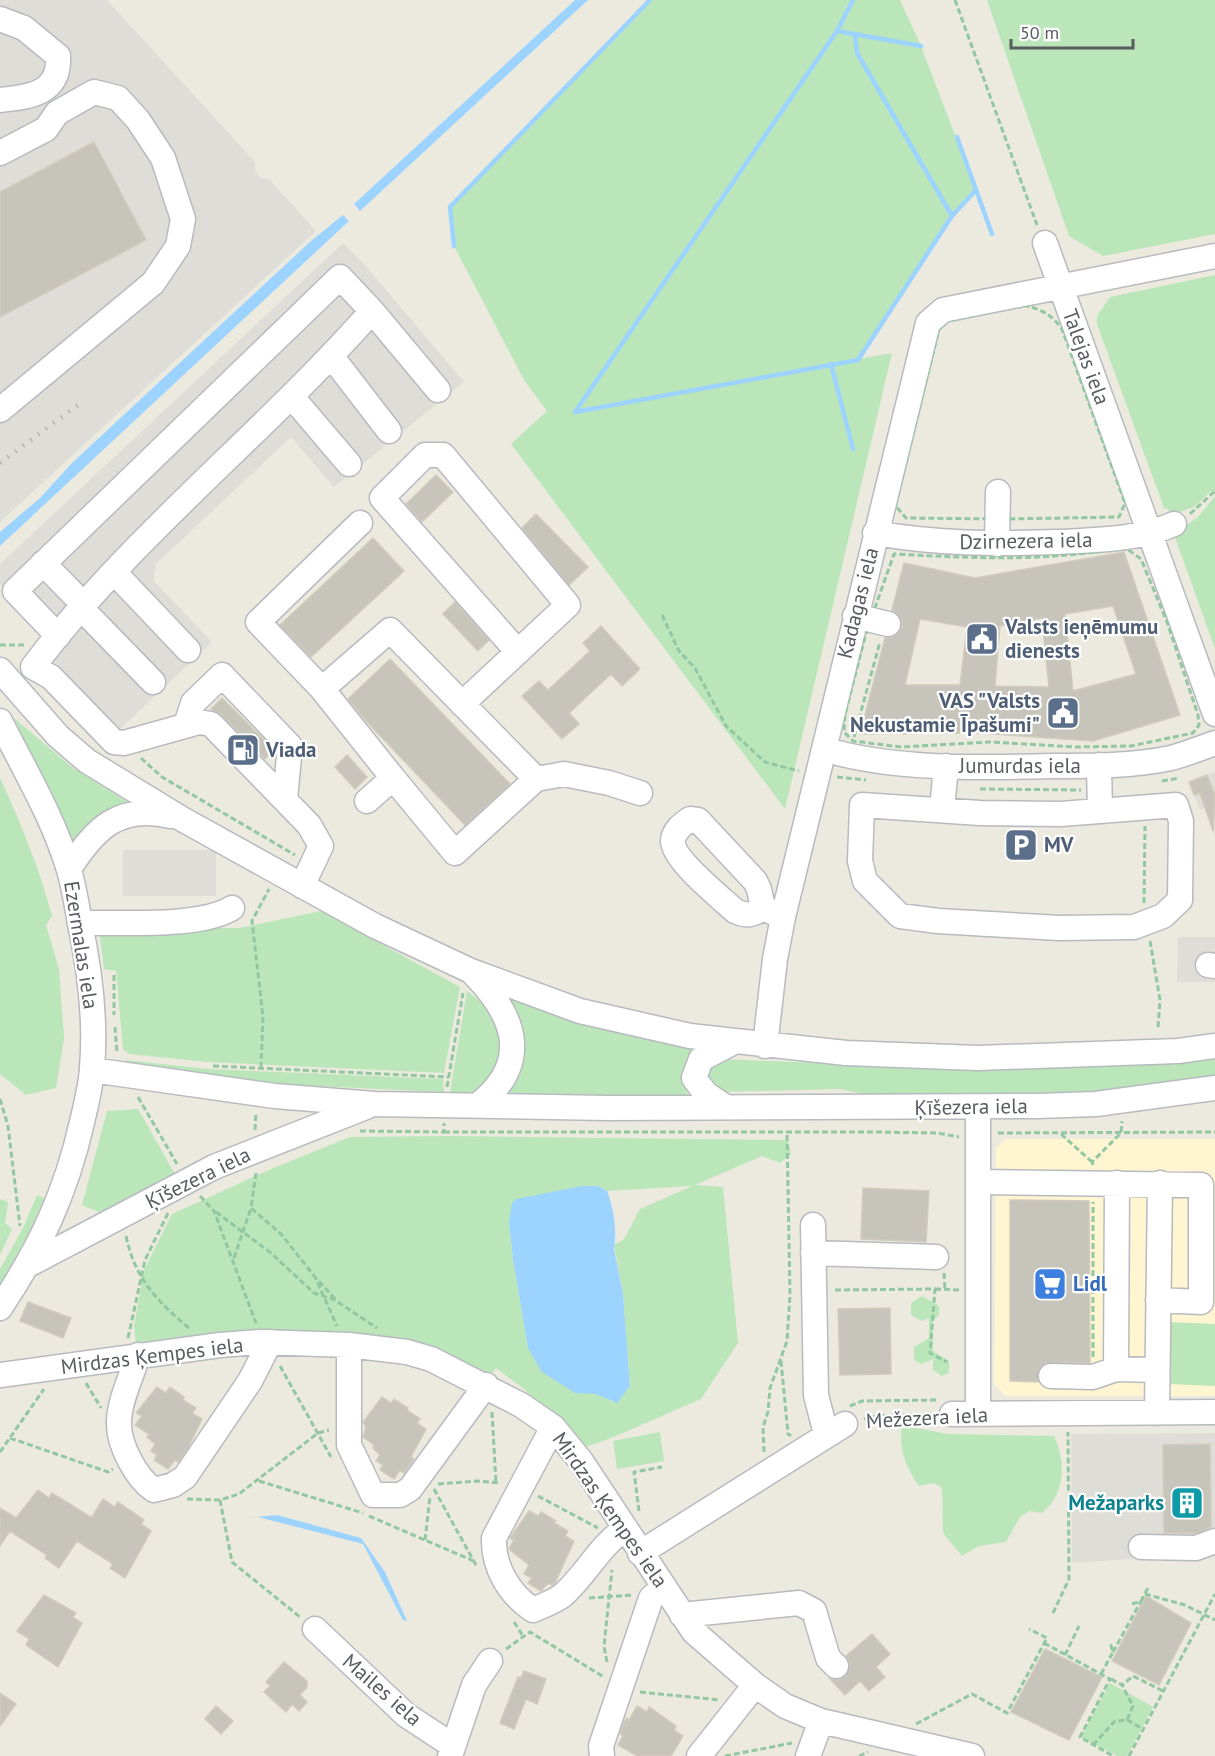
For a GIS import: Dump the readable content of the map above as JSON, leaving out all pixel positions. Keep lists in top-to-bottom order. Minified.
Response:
{"streets":{"street":["Talejas iela","Dzirnezera iela","Kadagas iela","Jumurdas iela","Ezermalas iela","Ķīšezera iela","Mirdzas Ķempes iela","Mežezera iela","Mailes iela"]},"crossings":[["Talejas iela","Dzirnezera iela"],["Talejas iela","Kadagas iela"],["Dzirnezera iela","Kadagas iela"],["Kadagas iela","Jumurdas iela"],["Ezermalas iela","Ķīšezera iela"]],"places":{"public building":["Valsts ieņēmumu dienests","VAS \"Valsts Nekustamie Īpašumi\""],"fuel station":["Viada"],"parking":["MV"],"supermarket":["Lidl"],"building":["Mežaparks"]},"scale_bar":"50 m"}
